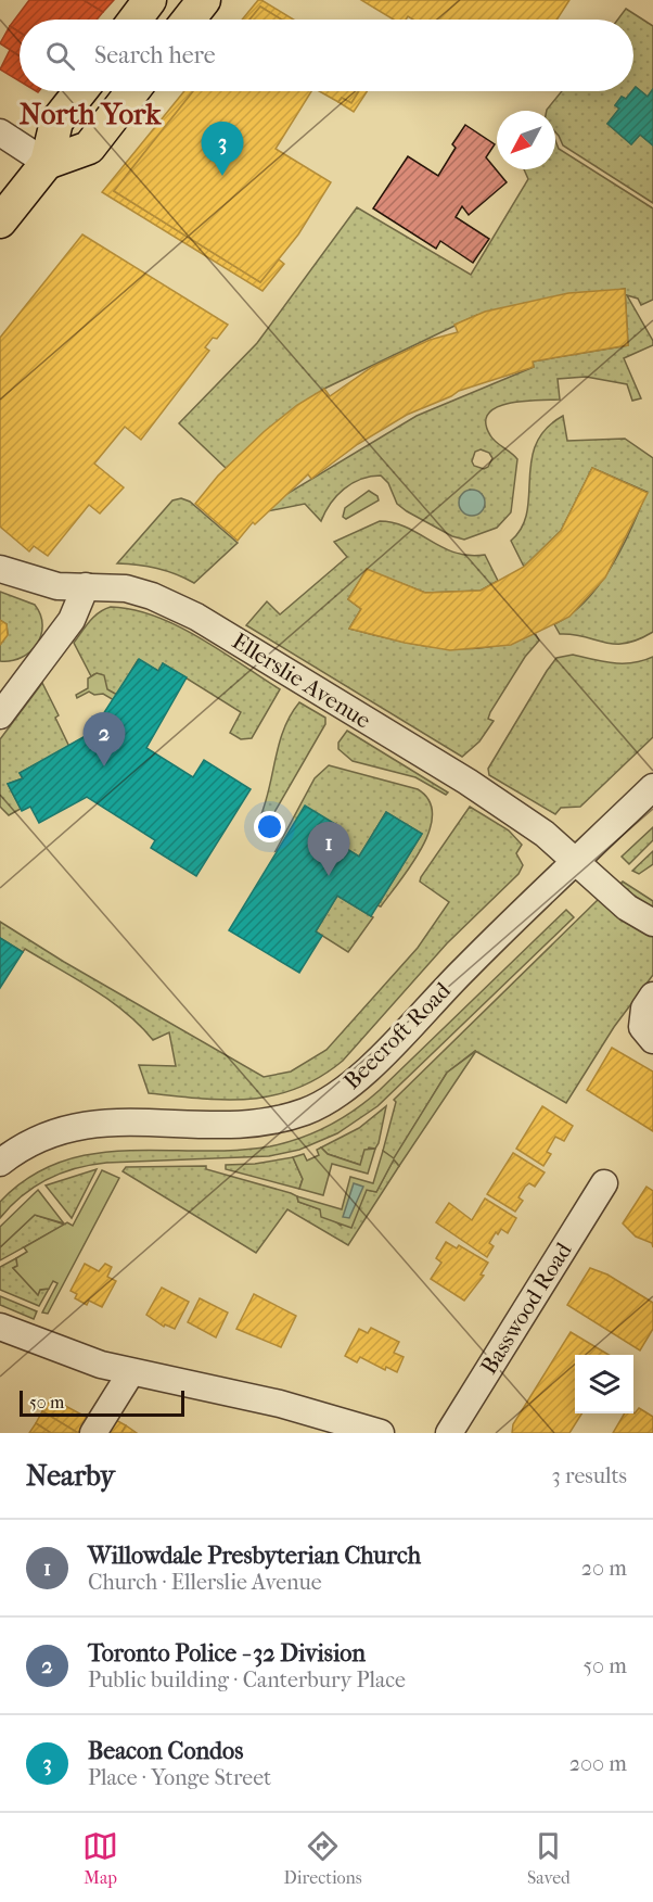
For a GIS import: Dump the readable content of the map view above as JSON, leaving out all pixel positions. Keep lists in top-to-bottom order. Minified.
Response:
{"streets":{"street":["Ellerslie Avenue","Beecroft Road","Basswood Road"]},"crossings":[["Ellerslie Avenue","Beecroft Road"]],"districts":["North York"],"scale_bar":"50 m","north":"bottom left","page":{"search":"Search here","pins":["3","2","1"],"scale":"50 m","heading":["Nearby","3 results"],"list":[{"mark":"1","name":"Willowdale Presbyterian Church","note":"Church · Ellerslie Avenue","value":"20 m"},{"mark":"2","name":"Toronto Police - 32 Division","note":"Public building · Canterbury Place","value":"50 m"},{"mark":"3","name":"Beacon Condos","note":"Place · Yonge Street","value":"200 m"}],"nav":["Map","Directions","Saved"]}}
